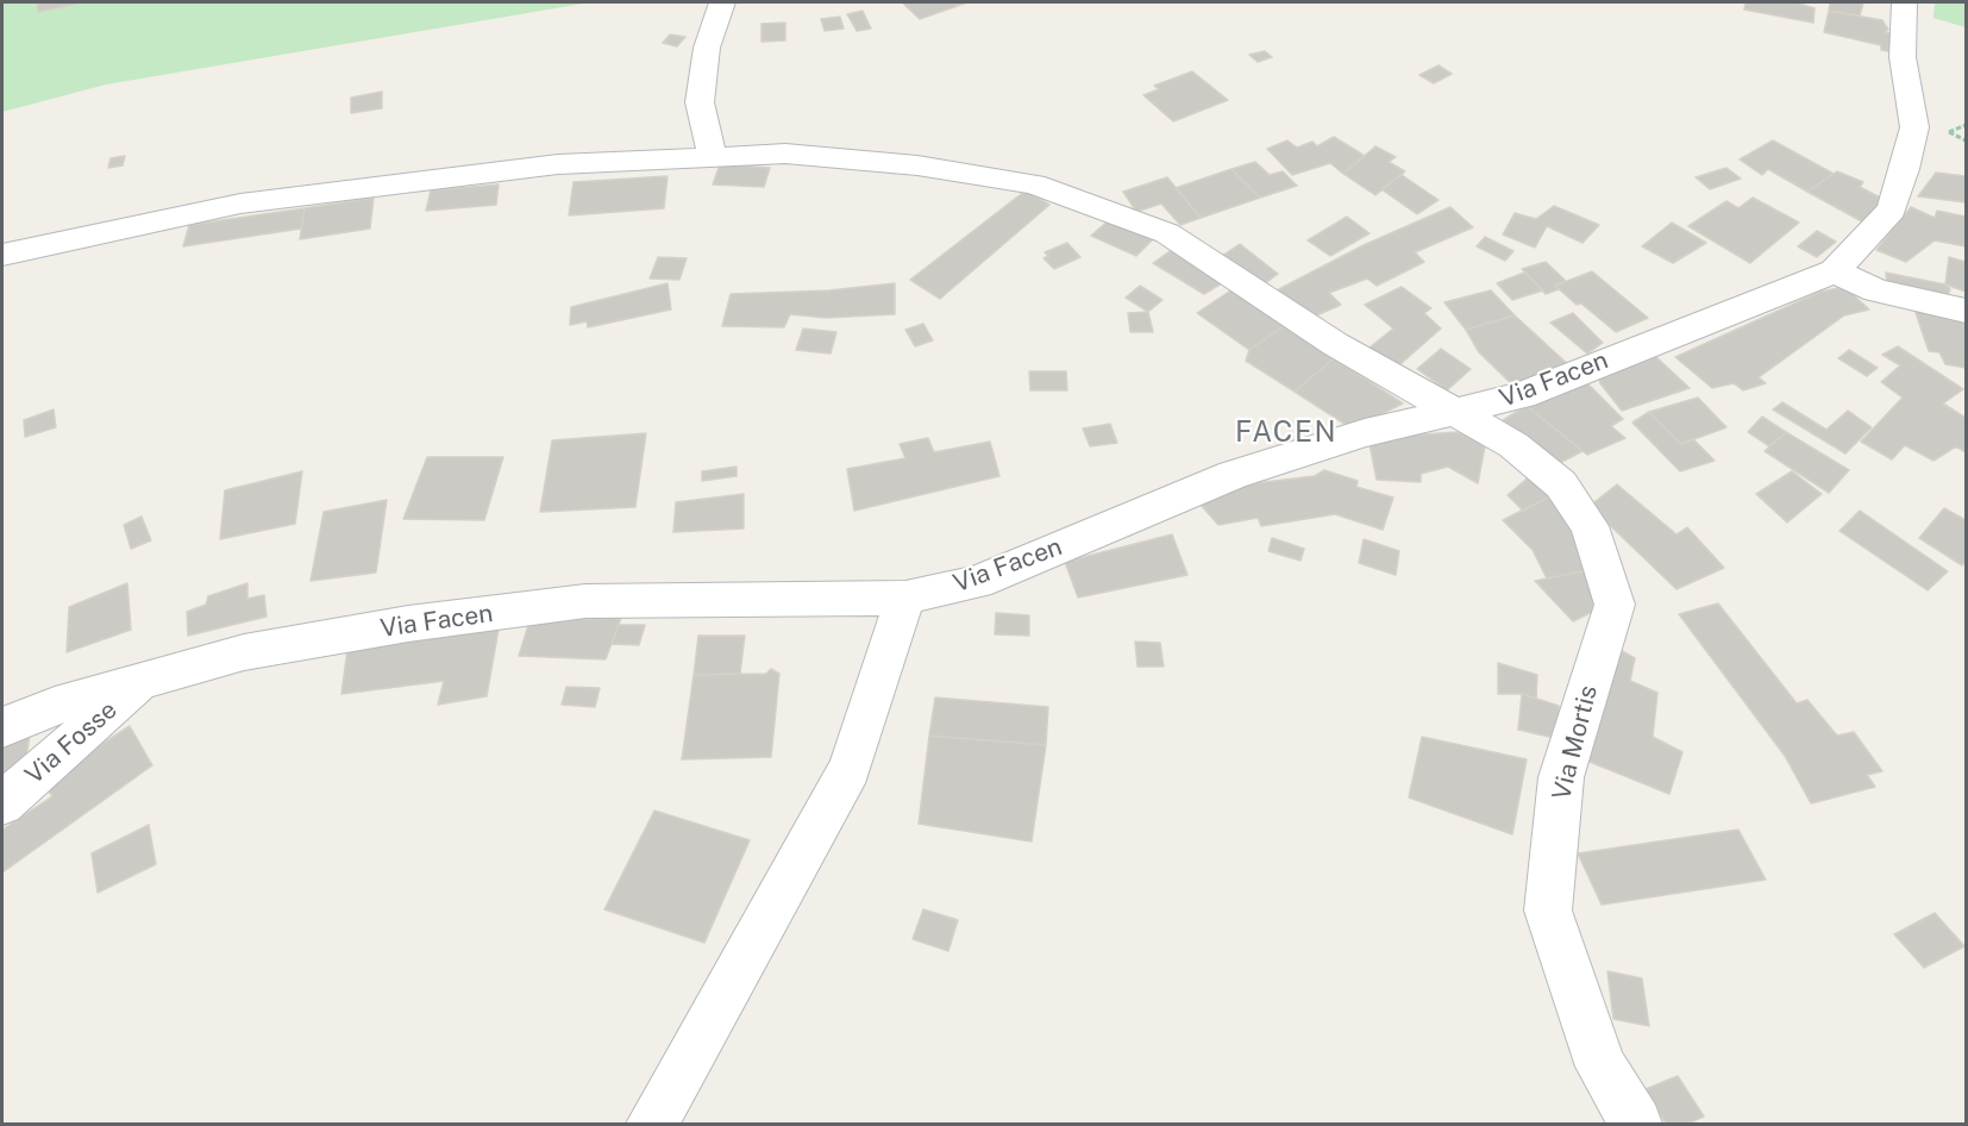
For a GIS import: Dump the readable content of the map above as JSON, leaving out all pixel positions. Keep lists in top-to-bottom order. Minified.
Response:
{"streets":{"street":["Via Facen","Via Fosse","Via Mortis"]},"crossings":[["Via Facen","Via Fosse"],["Via Facen","Via Mortis"]],"districts":["FACEN"]}
